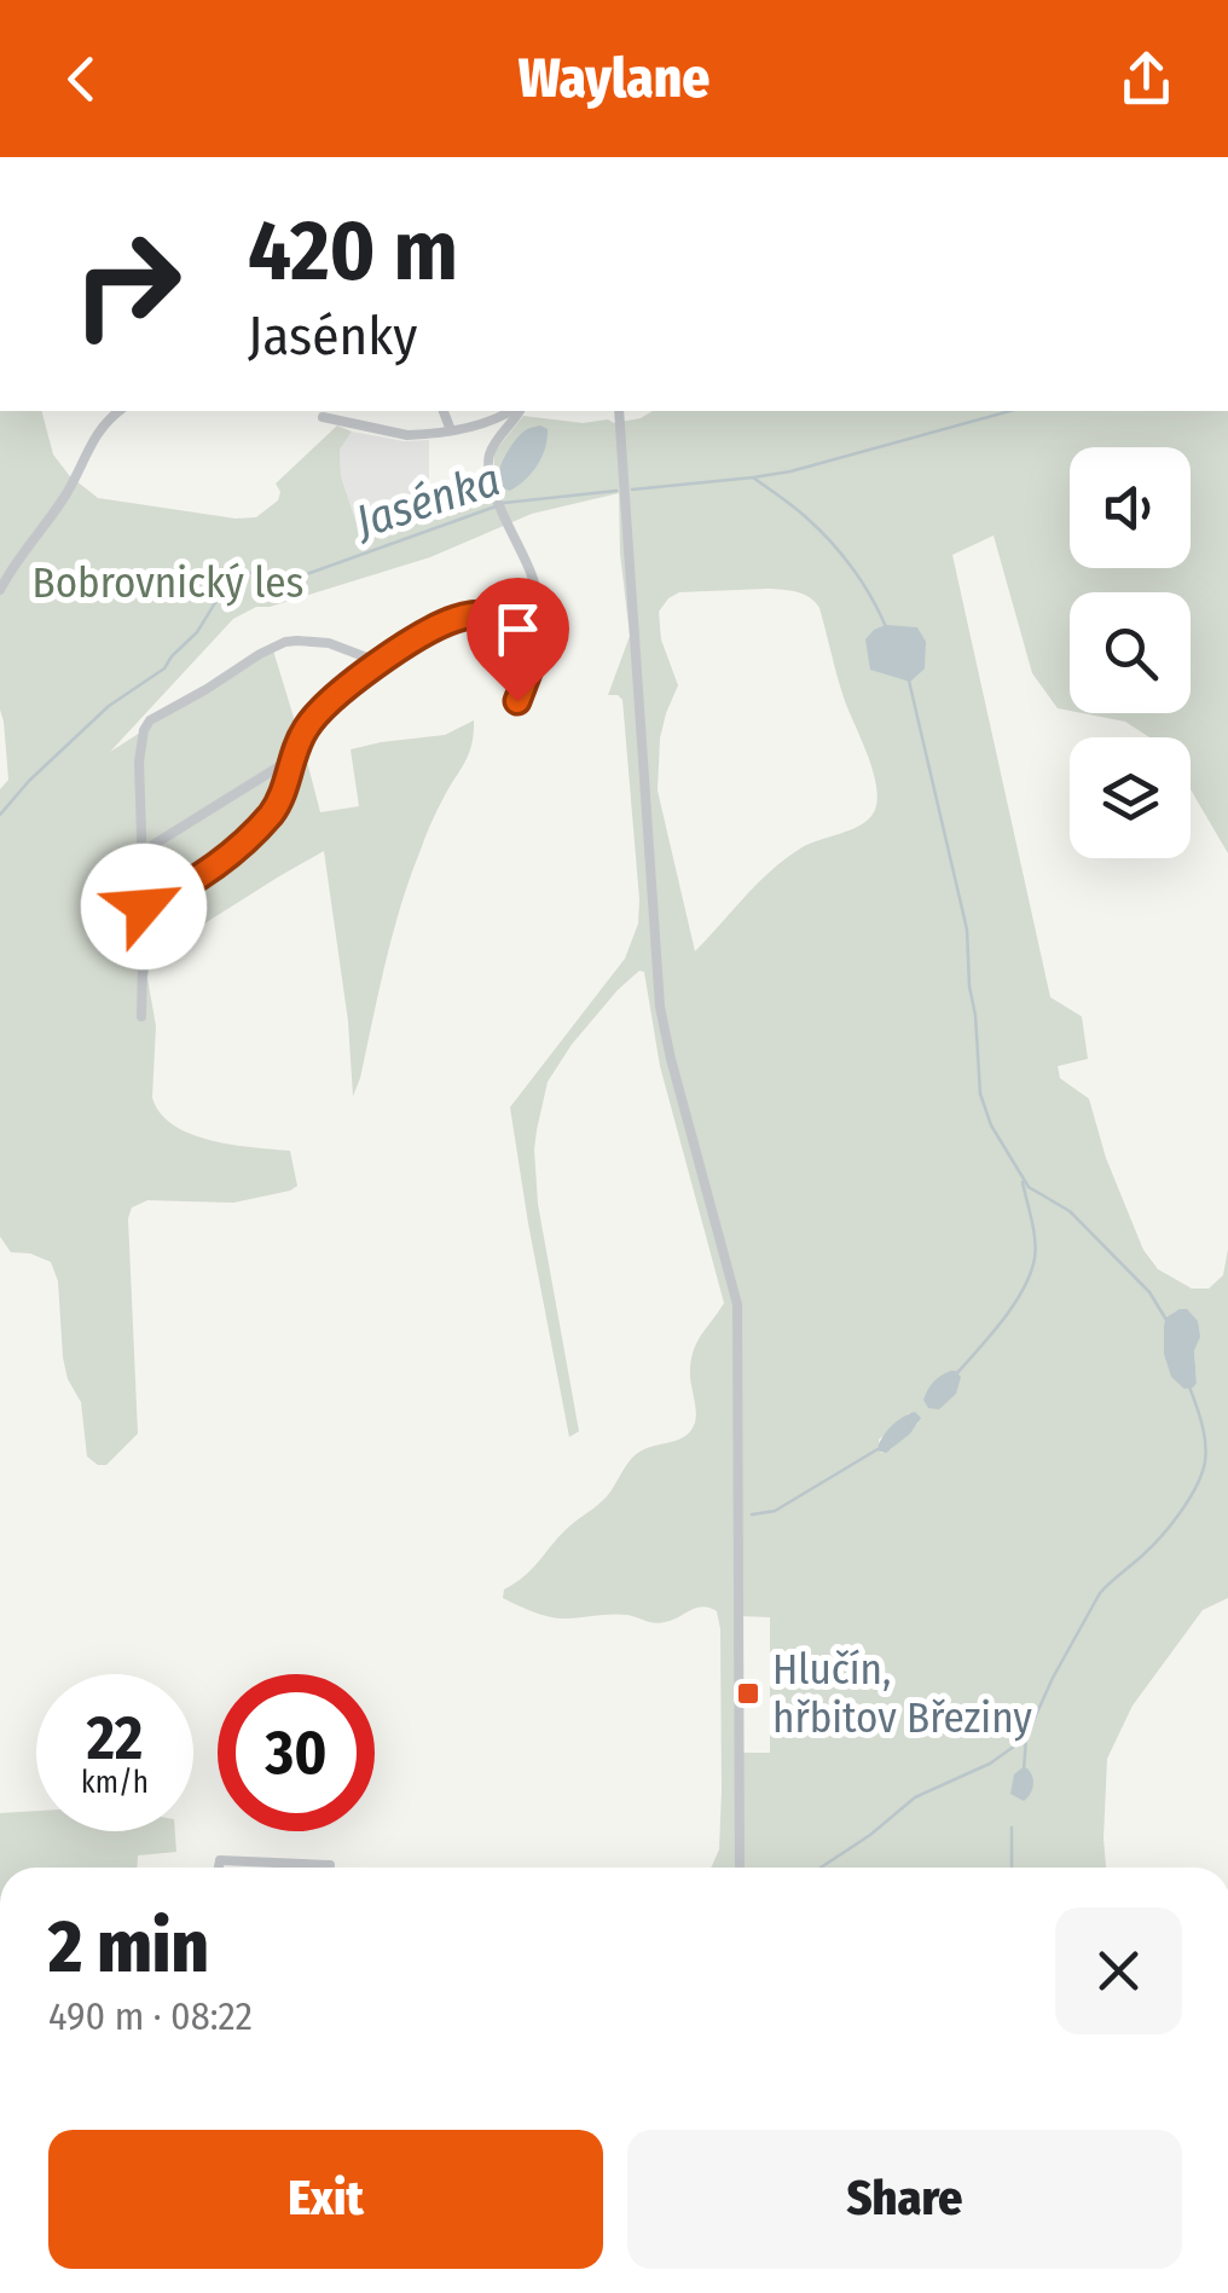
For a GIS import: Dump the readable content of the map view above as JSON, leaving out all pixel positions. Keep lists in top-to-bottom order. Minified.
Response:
{"water":["Jasénka"],"parks":["Bobrovnický les"],"places":{"transit":["Hlučín, hřbitov Březiny"]},"page":{"header":"Waylane","turn":["420 m","Jasénky"],"speed":"22 km/h","limit":"30","heading":["2 min","490 m · 08:22"],"buttons":["Exit","Share"]}}
